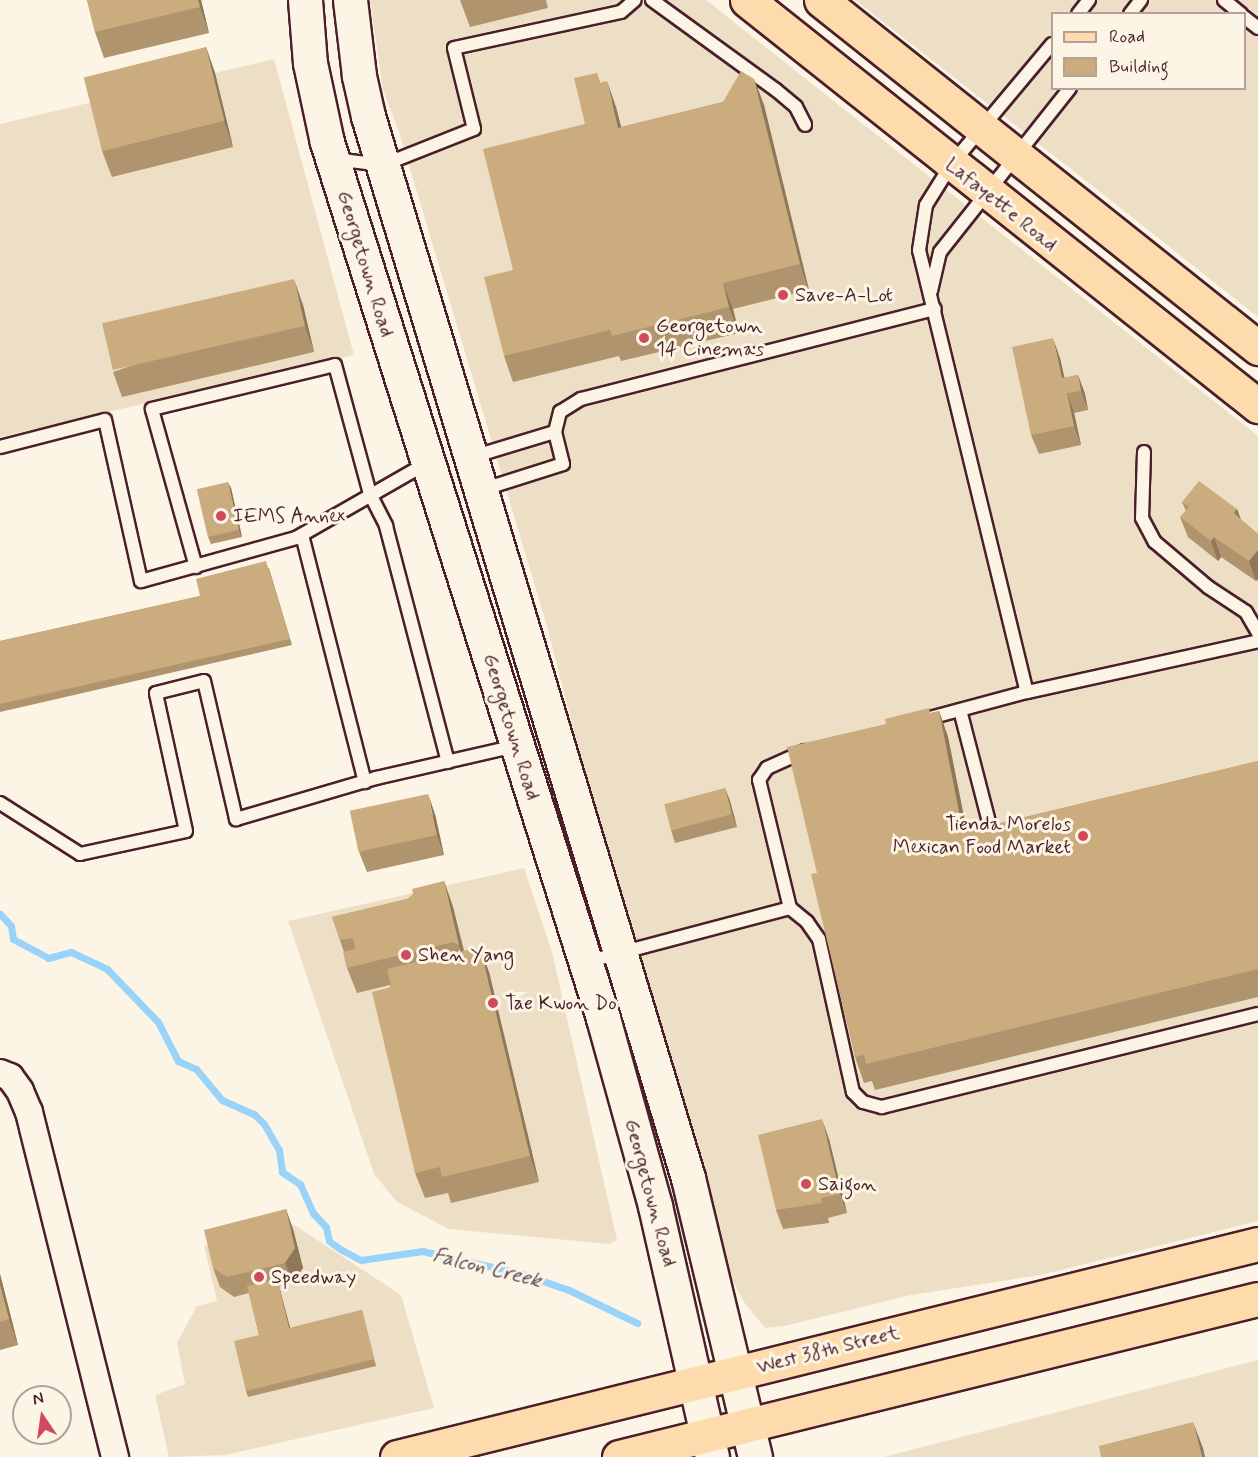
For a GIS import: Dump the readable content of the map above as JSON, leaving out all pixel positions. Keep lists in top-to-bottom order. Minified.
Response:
{"streets":{"main road":["Lafayette Road","Georgetown Road","West 38th Street"]},"crossings":[["Georgetown Road","West 38th Street"]],"water":["Falcon Creek"],"places":["Save-A-Lot","Georgetown 14 Cinemas","IEMS Annex","Tienda Morelos Mexican Food Market","Shen Yang","Tae Kwon Do","Saigon","Speedway"],"legend":["Road","Building"],"north":"top"}
